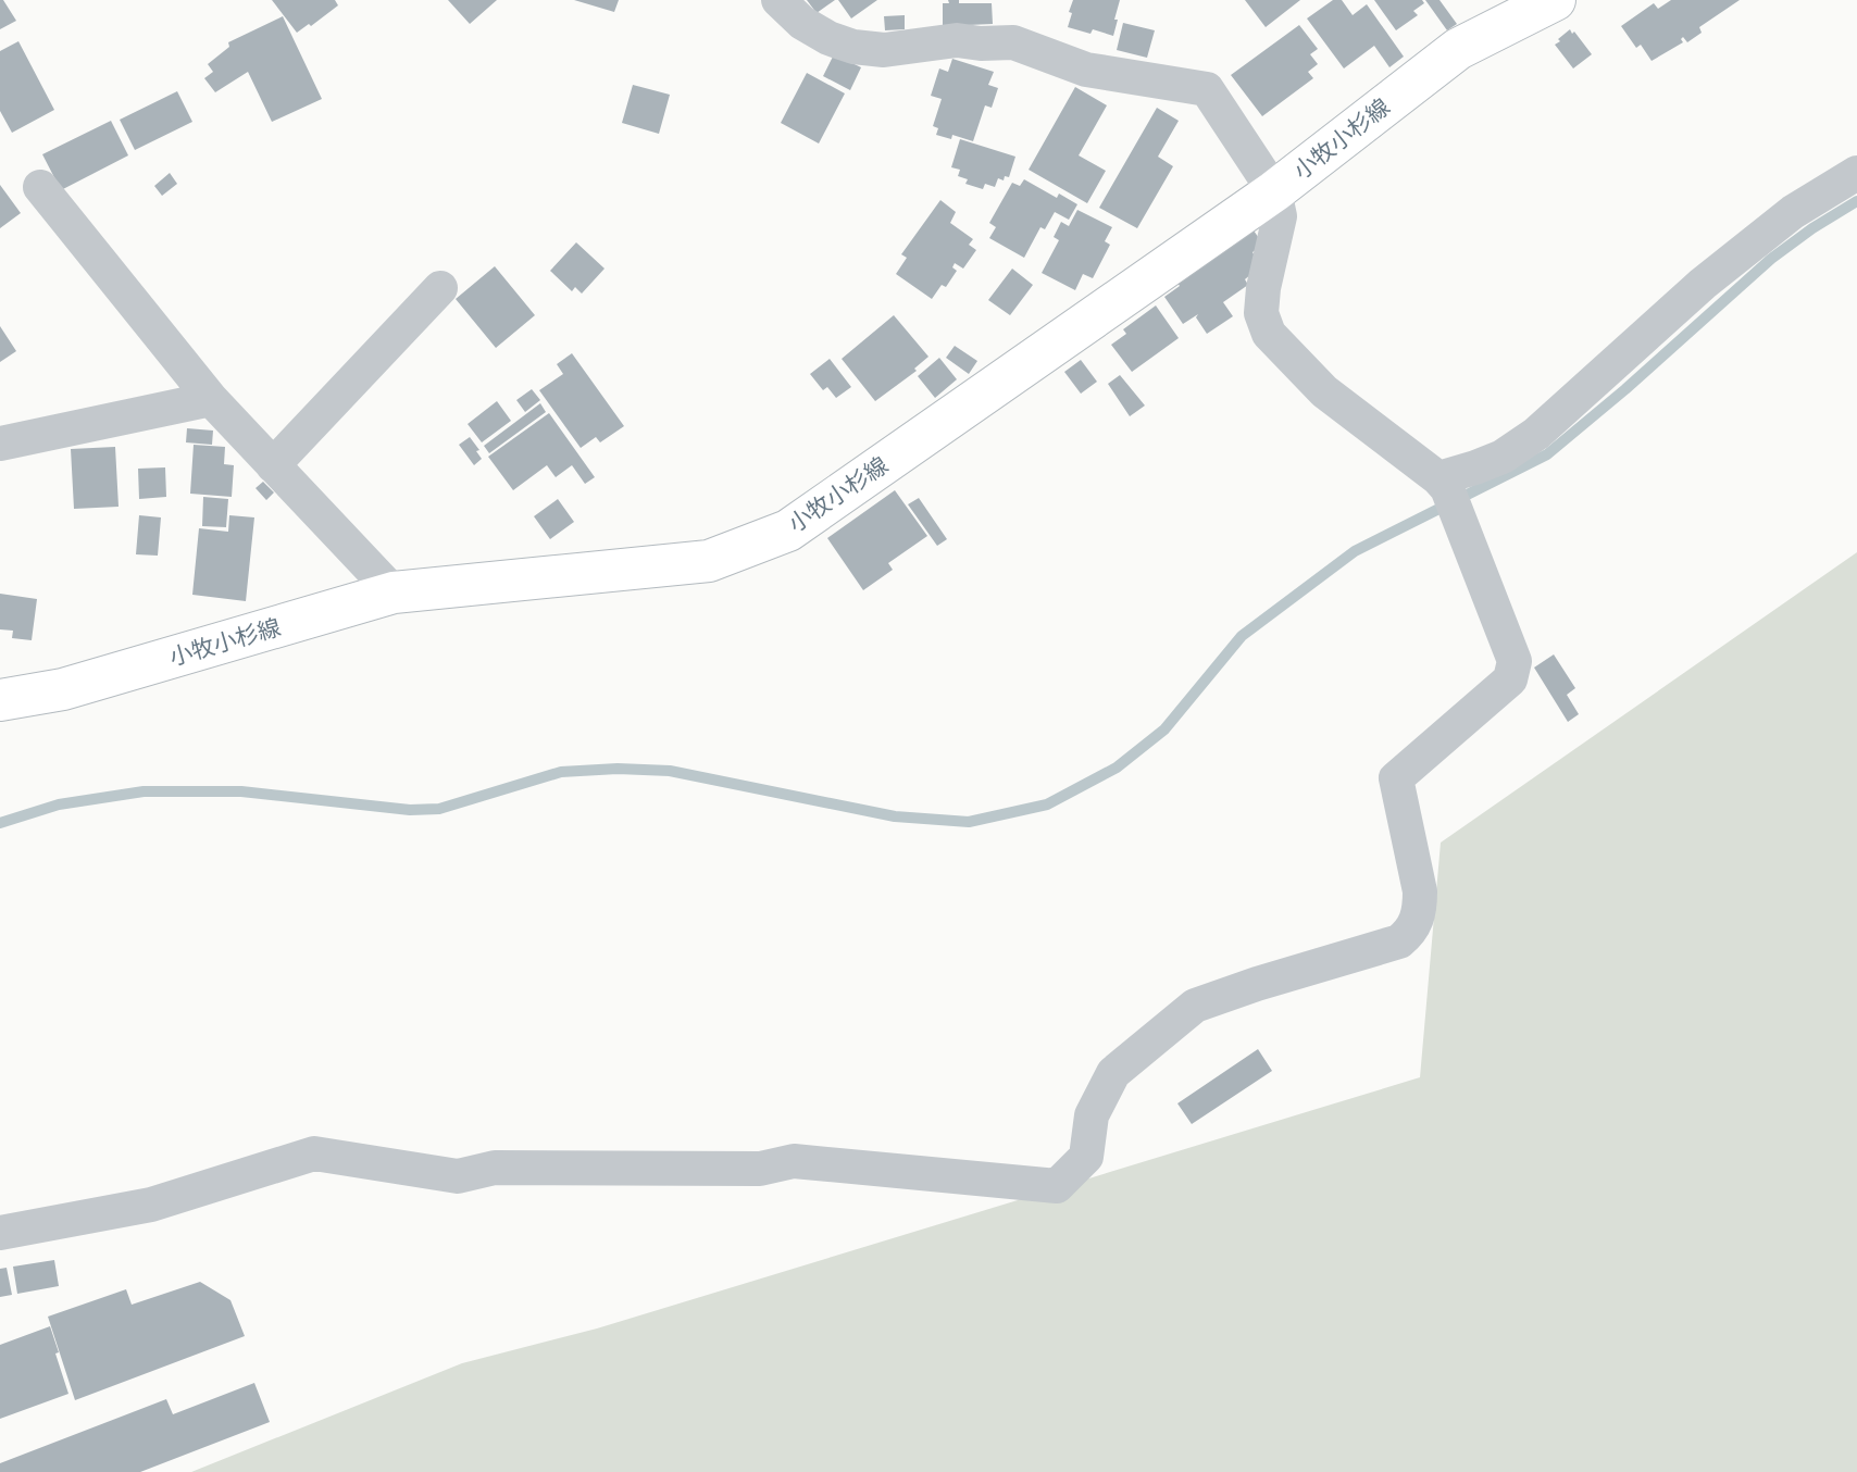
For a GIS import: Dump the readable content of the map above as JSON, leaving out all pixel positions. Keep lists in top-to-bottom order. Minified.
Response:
{"streets":{"main road":["小牧小杉線"]}}
